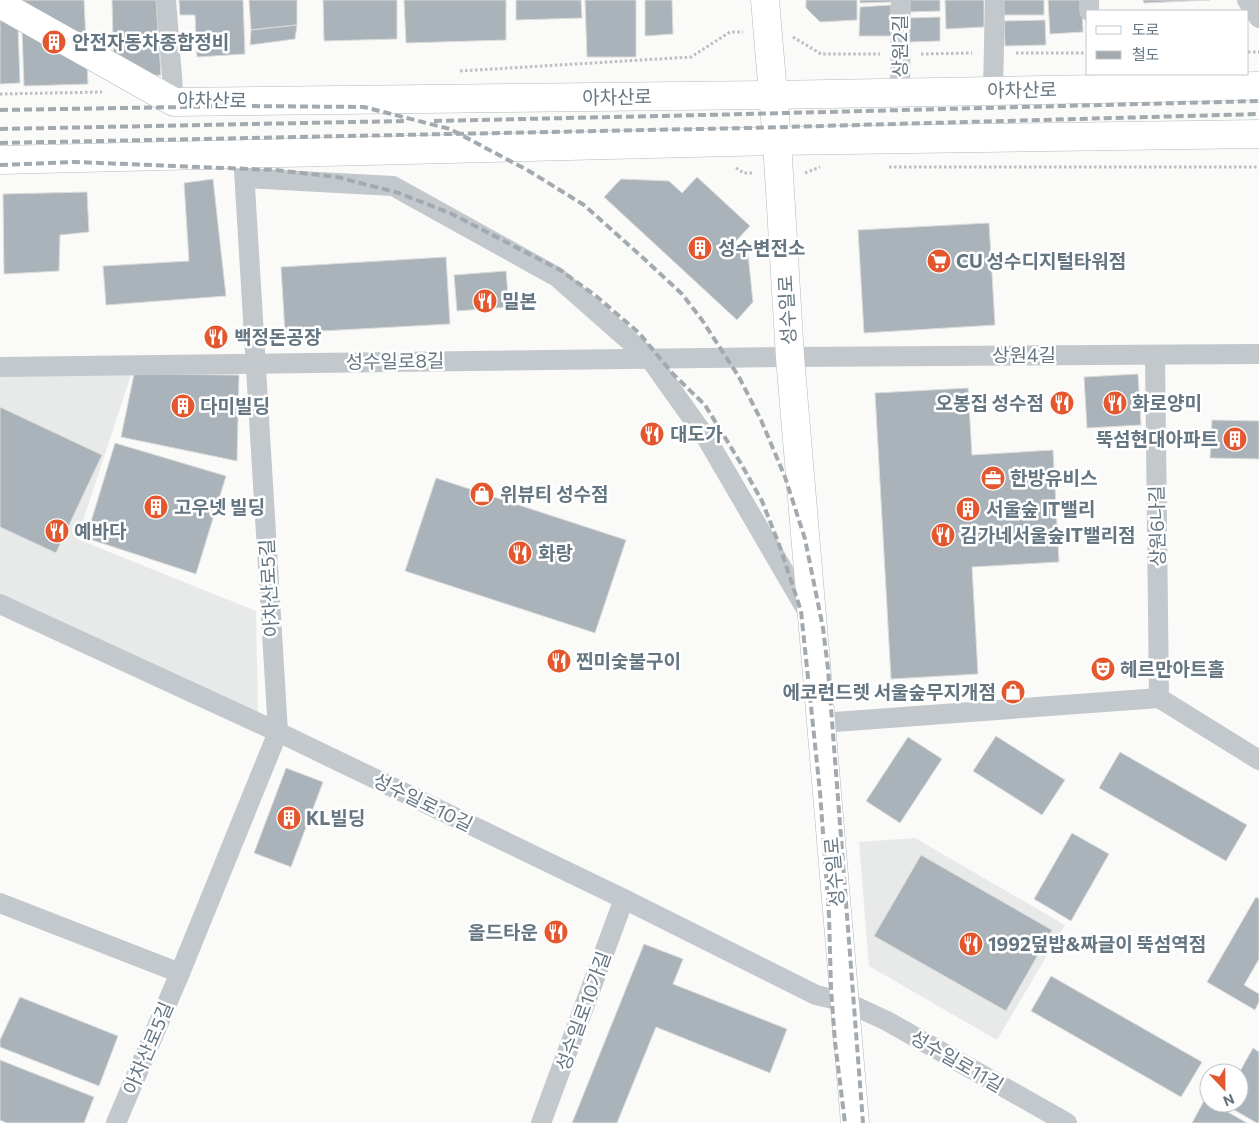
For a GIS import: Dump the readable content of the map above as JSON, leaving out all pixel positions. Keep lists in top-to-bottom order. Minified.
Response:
{"streets":{"main road":["아차산로","성수일로"],"street":["상원2길","상원4길","성수일로8길","상원6나길","아차산로5길","성수일로10길","성수일로10가길","성수일로11길"]},"crossings":[["상원2길","아차산로"],["아차산로","성수일로"],["성수일로","상원4길"],["성수일로","성수일로8길"],["성수일로","성수일로10길"],["성수일로","성수일로11길"],["상원4길","성수일로8길"],["상원4길","상원6나길"],["성수일로8길","아차산로5길"],["아차산로5길","성수일로10길"],["성수일로10길","성수일로10가길"],["성수일로10길","성수일로11길"]],"places":{"building":["안전자동차종합정비","성수변전소","다미빌딩","뚝섬현대아파트","고우넷 빌딩","서울숲 IT밸리","KL빌딩"],"supermarket":["CU 성수디지털타워점"],"restaurant":["밀본","백정돈공장","오봉집 성수점","화로양미","대도가","예바다","김가네서울숲IT밸리점","화랑","찐미숯불구이","올드타운","1992덮밥&짜글이 뚝섬역점"],"office":["한방유비스"],"shop":["위뷰티 성수점","에코런드렛 서울숲무지개점"],"theatre":["헤르만아트홀"]},"legend":["도로","철도"],"north":"bottom"}
